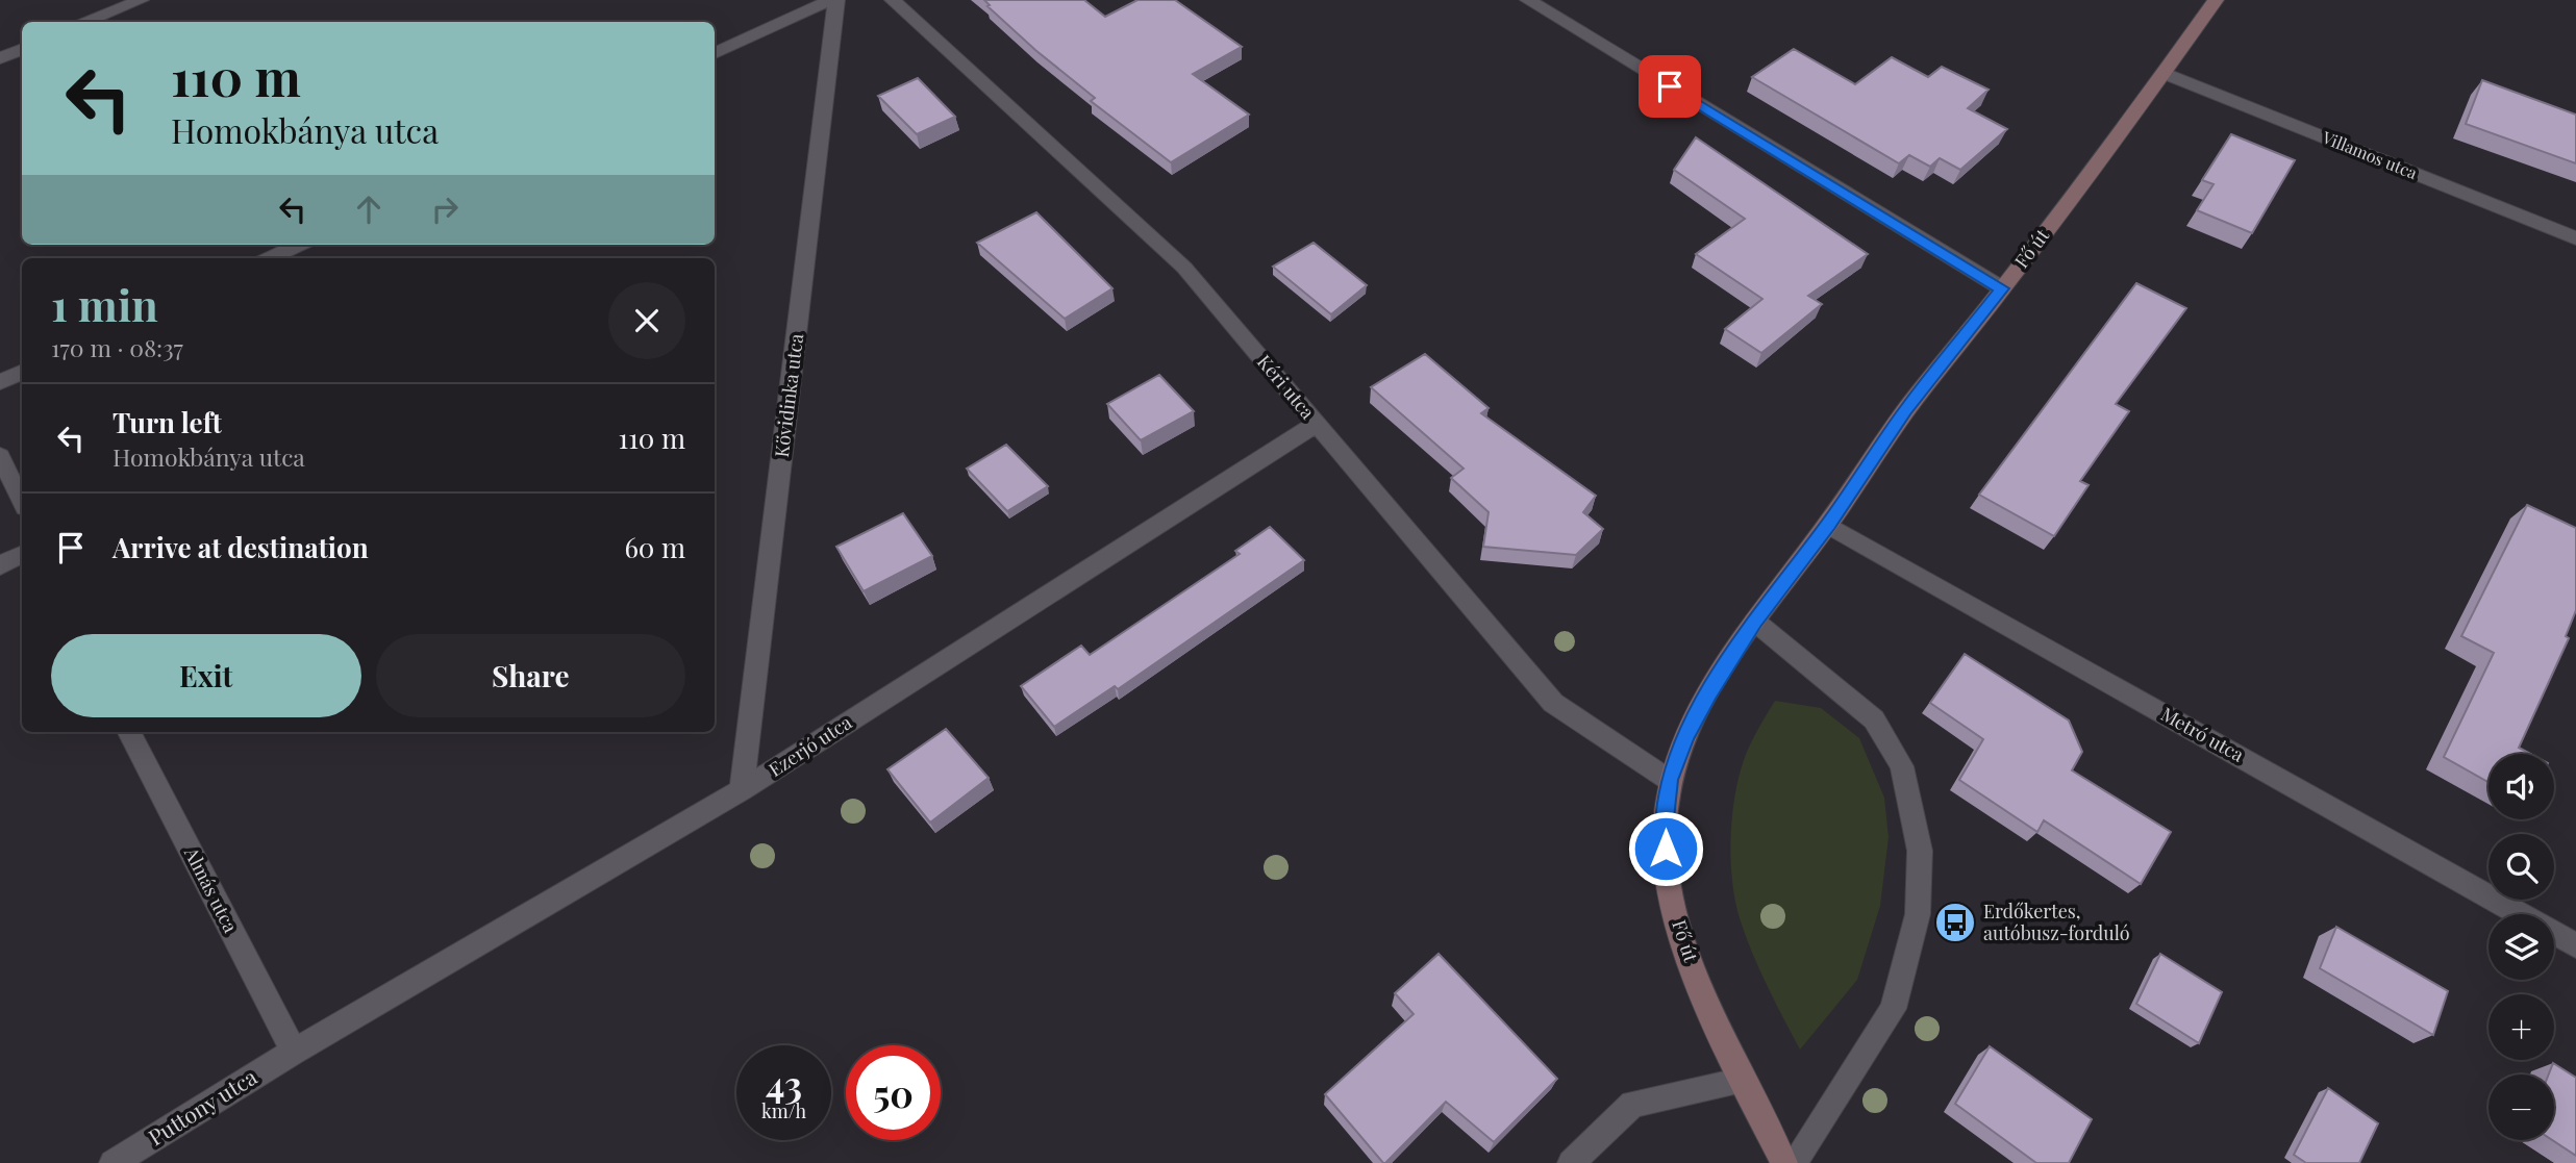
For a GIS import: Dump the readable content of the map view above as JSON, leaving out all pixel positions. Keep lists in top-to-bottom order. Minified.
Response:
{"streets":{"main road":["Fő út"],"street":["Villamos utca","Kéri utca","Kövidinka utca","Metró utca","Ezerjó utca","Almás utca","Puttony utca"]},"crossings":[["Villamos utca","Fő út"],["Fő út","Kéri utca"],["Fő út","Metró utca"],["Kéri utca","Ezerjó utca"],["Kövidinka utca","Ezerjó utca"],["Ezerjó utca","Almás utca"],["Ezerjó utca","Puttony utca"],["Almás utca","Puttony utca"]],"places":{"bus stop":["Erdőkertes, autóbusz-forduló"]},"page":{"turn":["110 m","Homokbánya utca"],"heading":["1 min","170 m · 08:37"],"list":[{"name":"Turn left","note":"Homokbánya utca","value":"110 m"},{"name":"Arrive at destination","value":"60 m"}],"buttons":["Exit","Share"],"map_buttons":["+","−"],"speed":"43 km/h","limit":"50"}}
